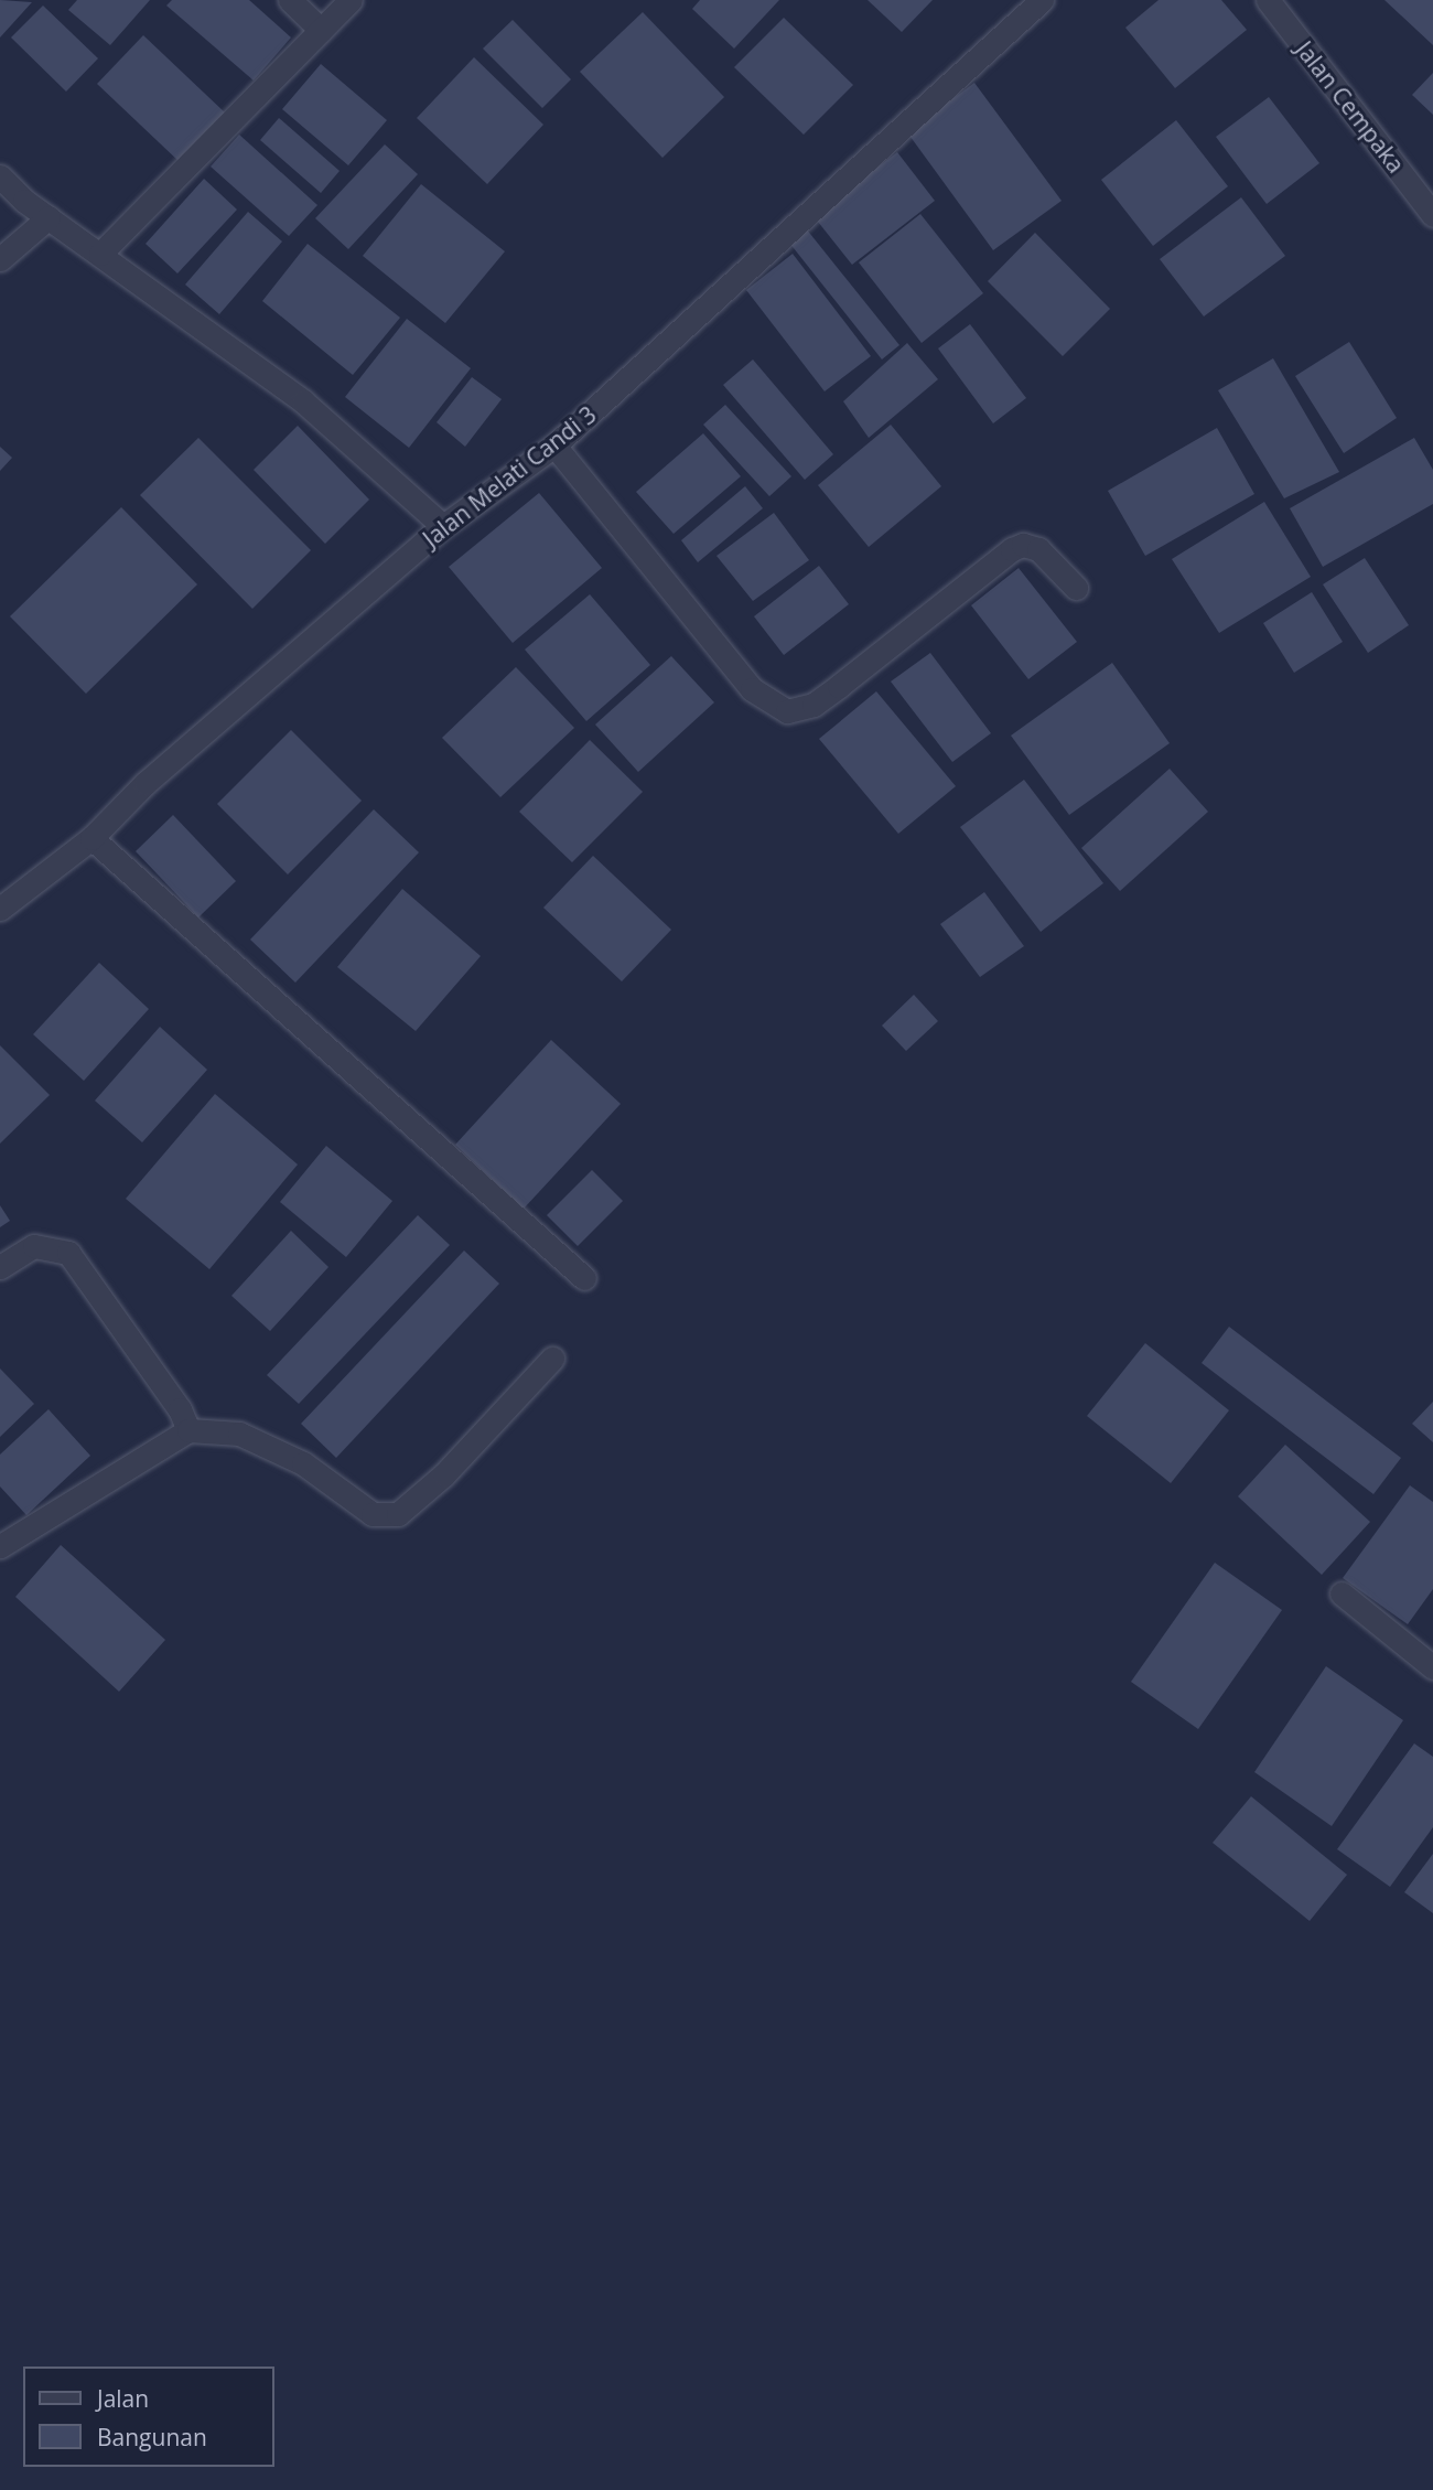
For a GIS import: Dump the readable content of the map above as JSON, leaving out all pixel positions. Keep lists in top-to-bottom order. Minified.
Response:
{"streets":{"street":["Jalan Cempaka","Jalan Melati Candi 3"]},"legend":["Jalan","Bangunan"]}
